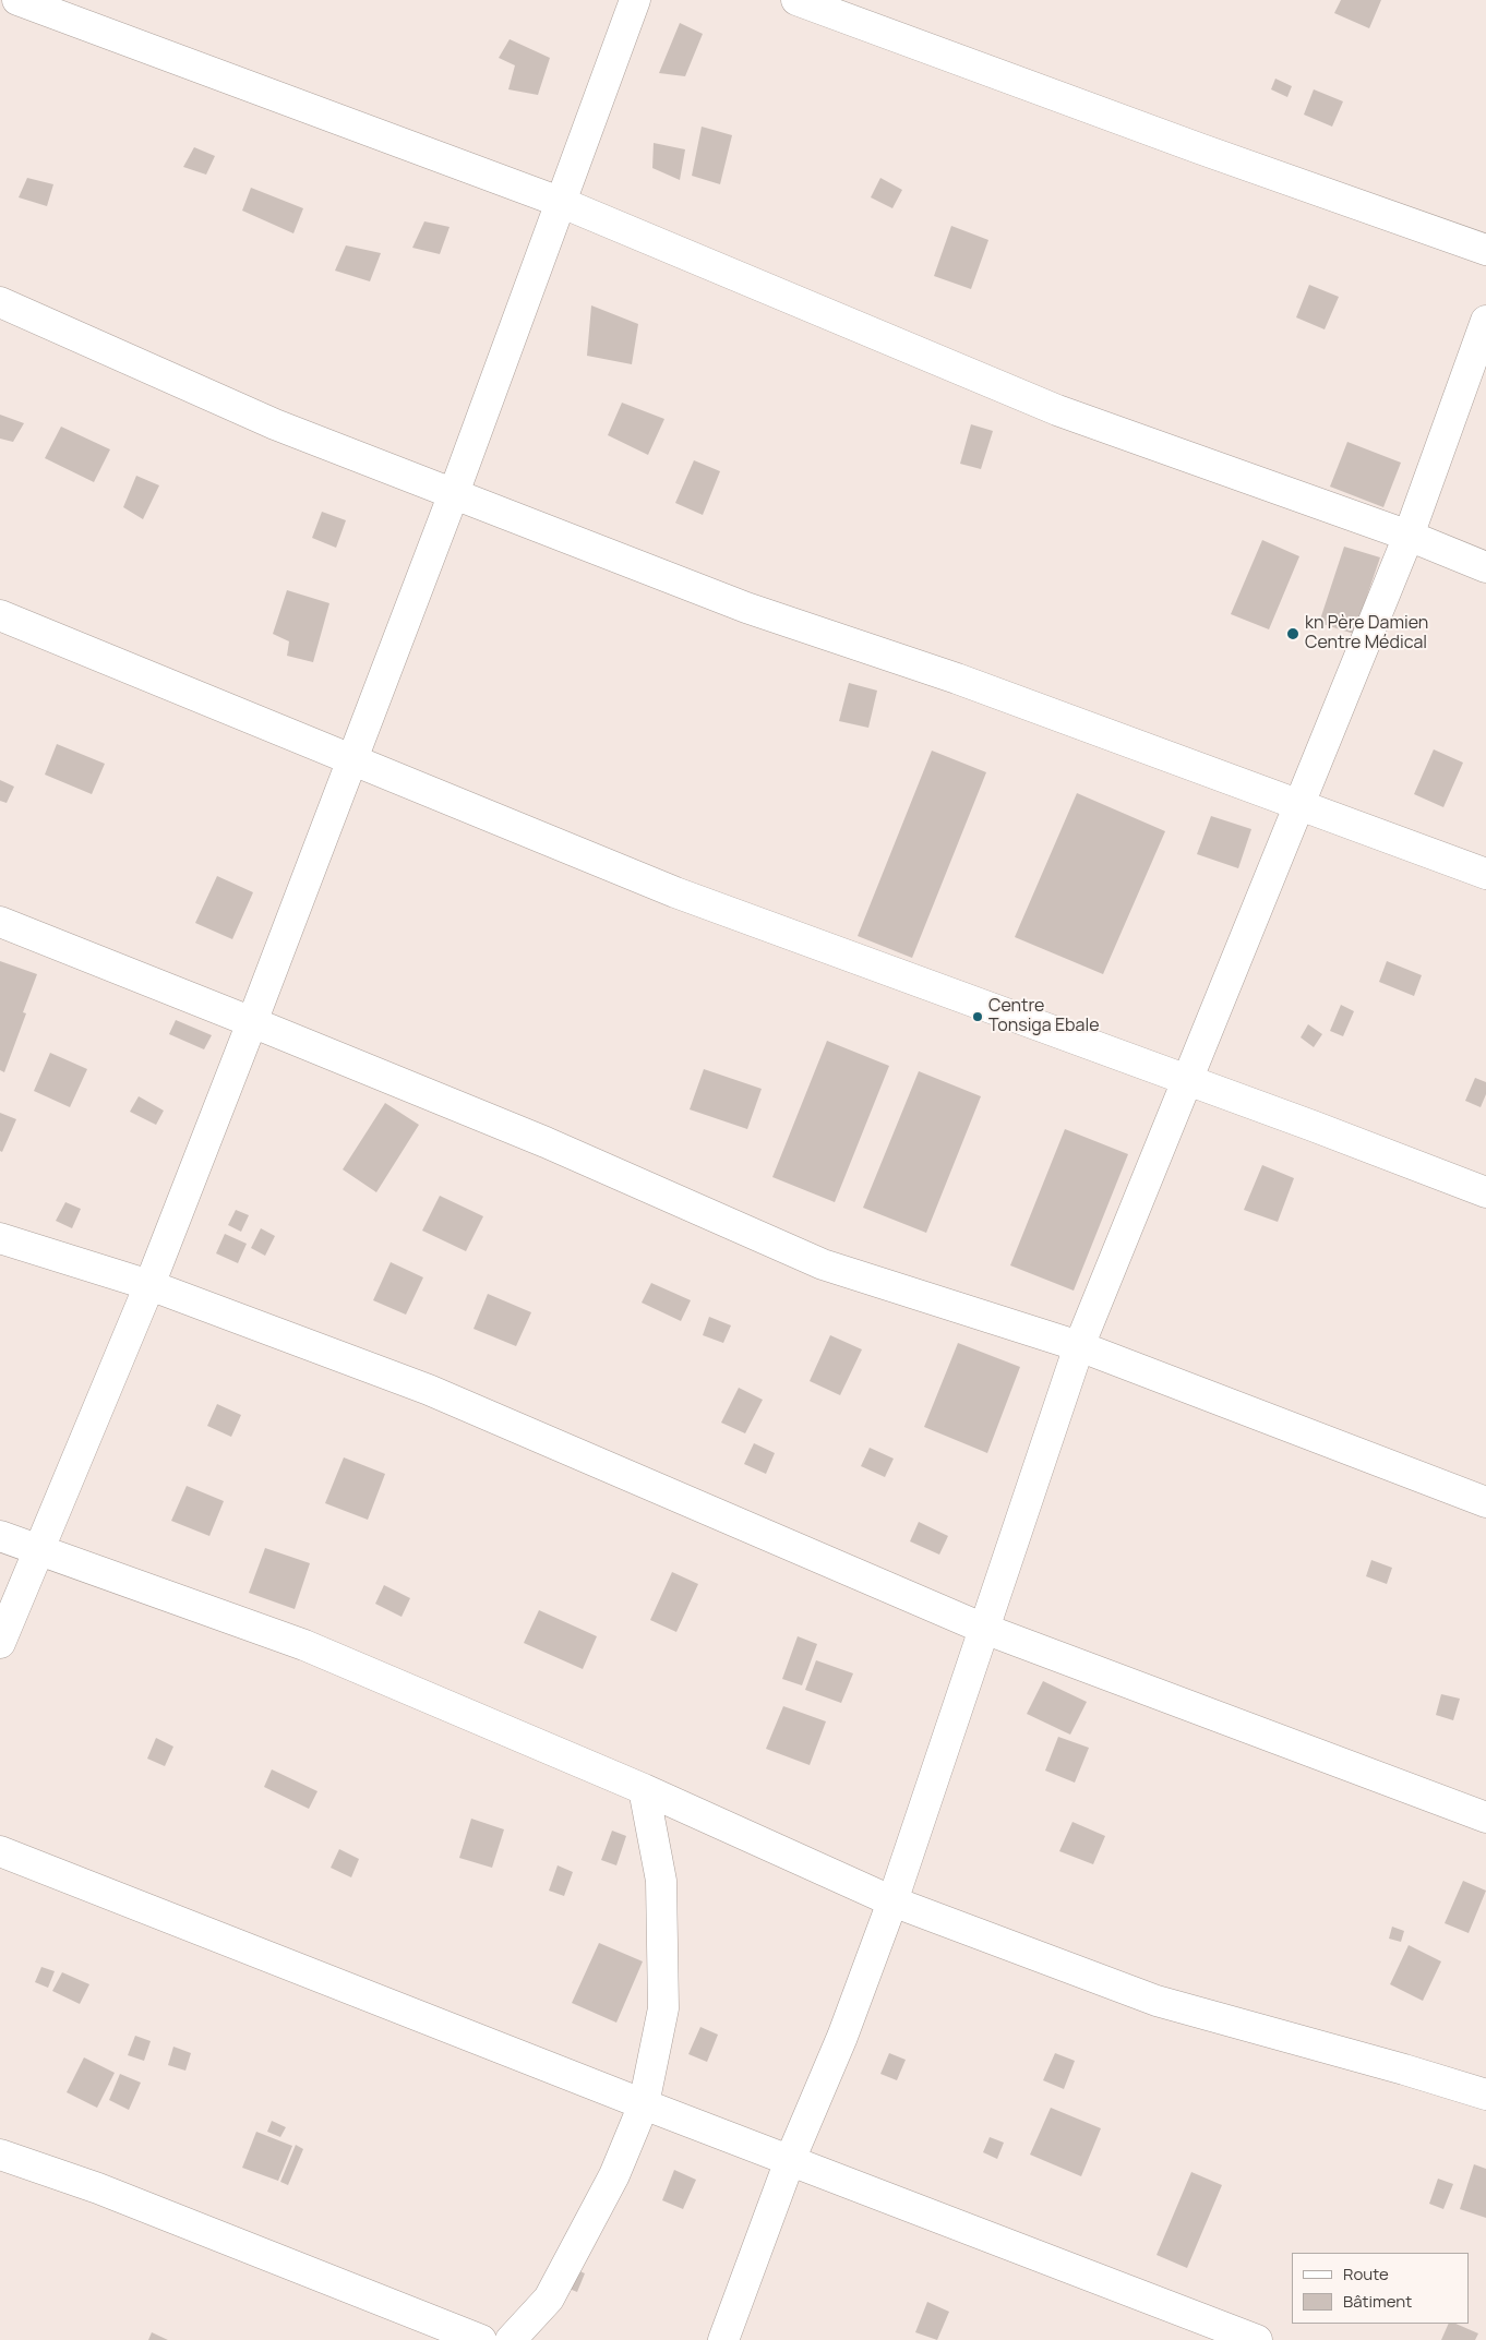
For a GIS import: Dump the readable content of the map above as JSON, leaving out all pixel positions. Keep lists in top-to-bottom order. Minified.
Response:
{"places":["kn Père Damien Centre Médical","Centre Tonsiga Ebale"],"legend":["Route","Bâtiment"]}
